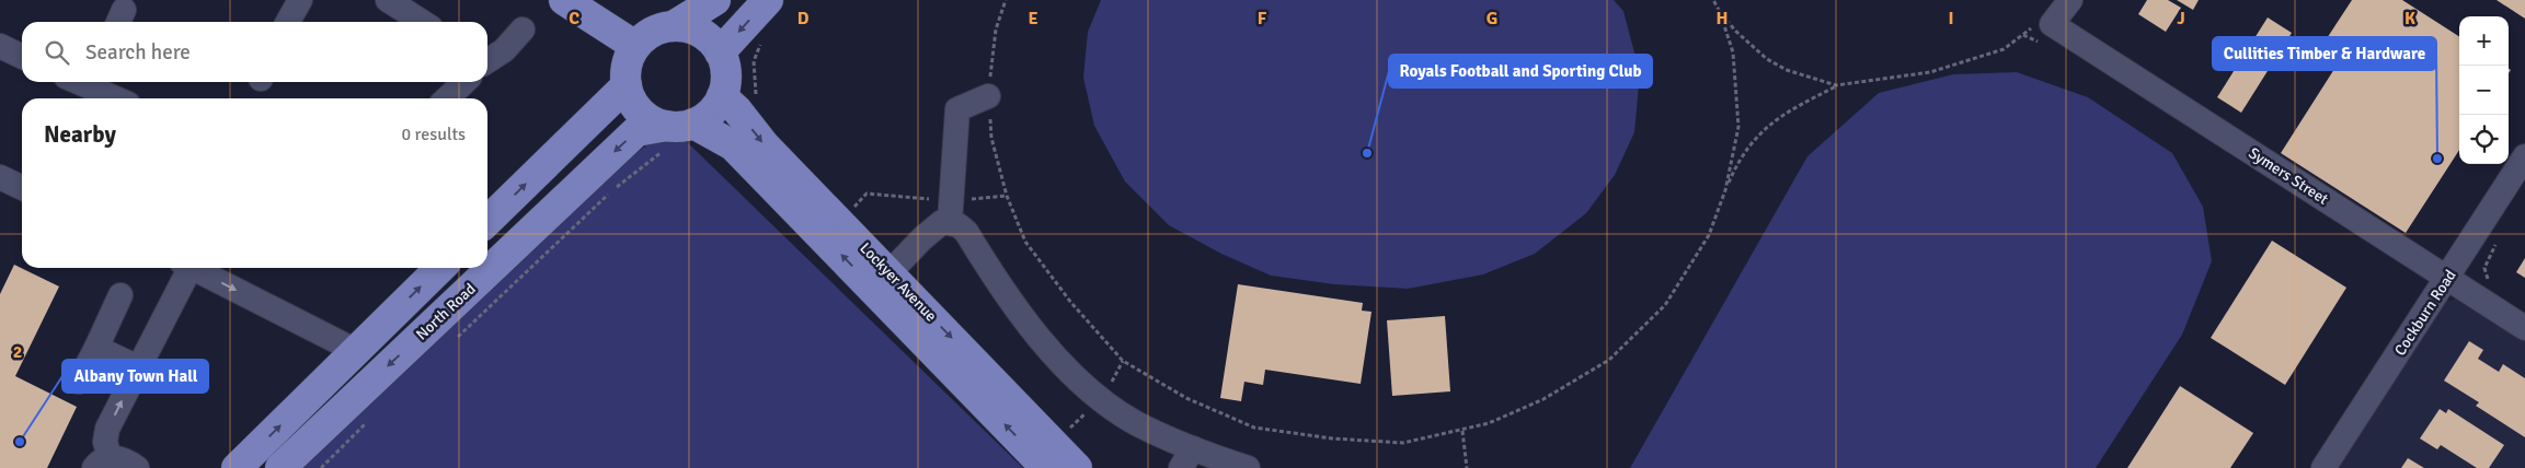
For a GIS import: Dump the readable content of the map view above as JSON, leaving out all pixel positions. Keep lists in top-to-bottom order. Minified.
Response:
{"streets":{"main road":["Lockyer Avenue","North Road"],"street":["Symers Street","Cockburn Road"]},"crossings":[["Symers Street","Cockburn Road"],["Lockyer Avenue","North Road"]],"places":["Royals Football and Sporting Club","Cullities Timber & Hardware","Albany Town Hall"],"page":{"map_buttons":["+","−"],"search":"Search here","heading":["Nearby","0 results"]},"grid":{"columns":["C","D","E","F","G","H","I","J","K"],"rows":["2"]}}
